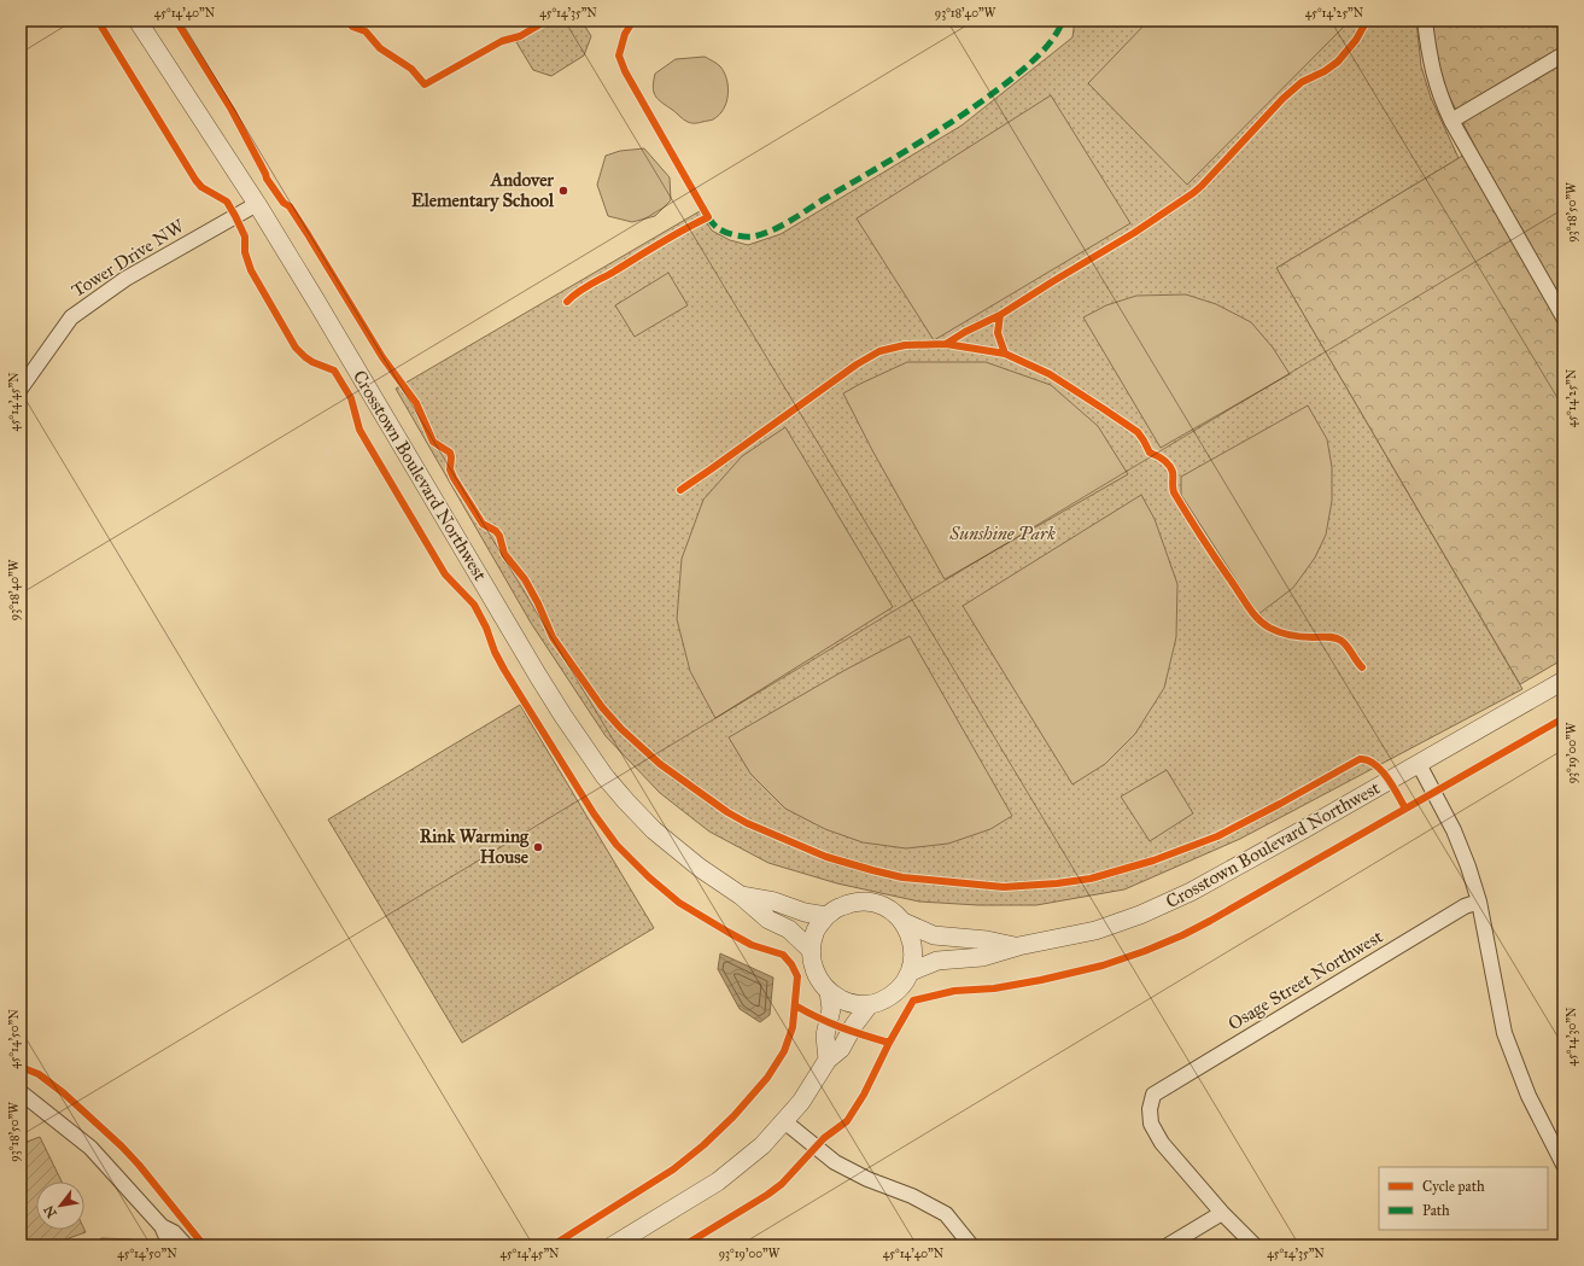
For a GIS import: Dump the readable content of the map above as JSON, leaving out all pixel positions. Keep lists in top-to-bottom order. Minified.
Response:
{"streets":{"street":["Tower Drive NW","Crosstown Boulevard Northwest","Osage Street Northwest"]},"crossings":[["Tower Drive NW","Crosstown Boulevard Northwest"]],"parks":["Sunshine Park"],"places":["Andover Elementary School","Rink Warming House"],"legend":["Cycle path","Path"],"north":"bottom left","coordinates":["45°14'40\"N","45°14'35\"N","93°18'40\"W","45°14'25\"N","93°18'50\"W","45°14'45\"N","93°19'00\"W","45°14'30\"N","45°14'50\"N"]}
